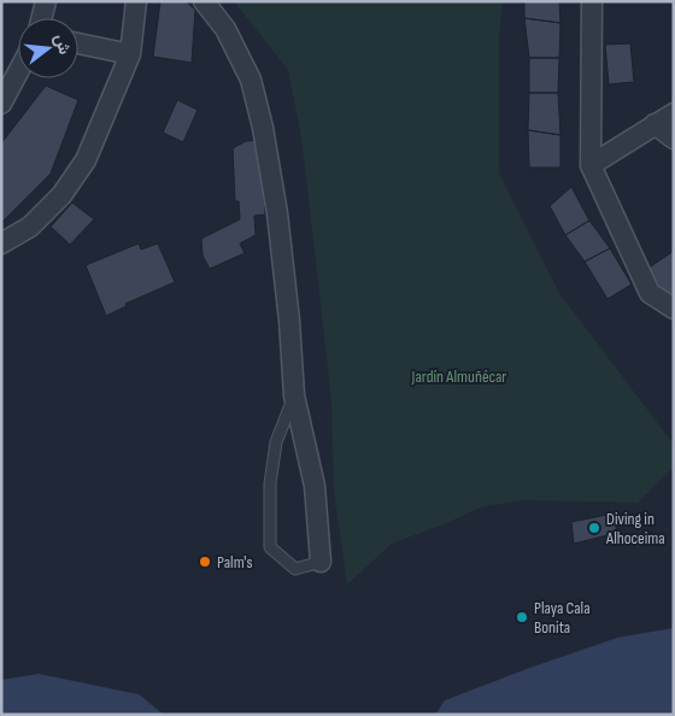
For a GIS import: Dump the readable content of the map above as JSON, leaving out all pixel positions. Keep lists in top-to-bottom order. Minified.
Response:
{"parks":["Jardín Almuñécar"],"places":["Diving in Alhoceima","Palm's","Playa Cala Bonita"],"north":"right"}
